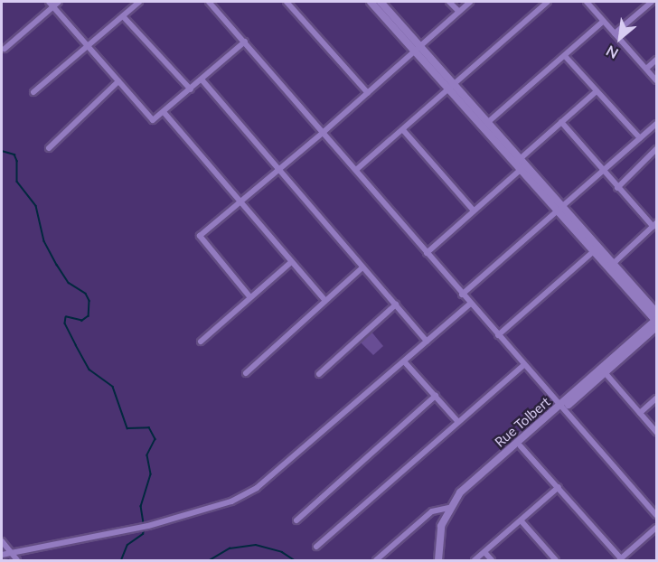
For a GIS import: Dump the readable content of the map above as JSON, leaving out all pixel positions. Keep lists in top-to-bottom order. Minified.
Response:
{"streets":{"street":["Rue Tolbert"]},"north":"bottom left"}
